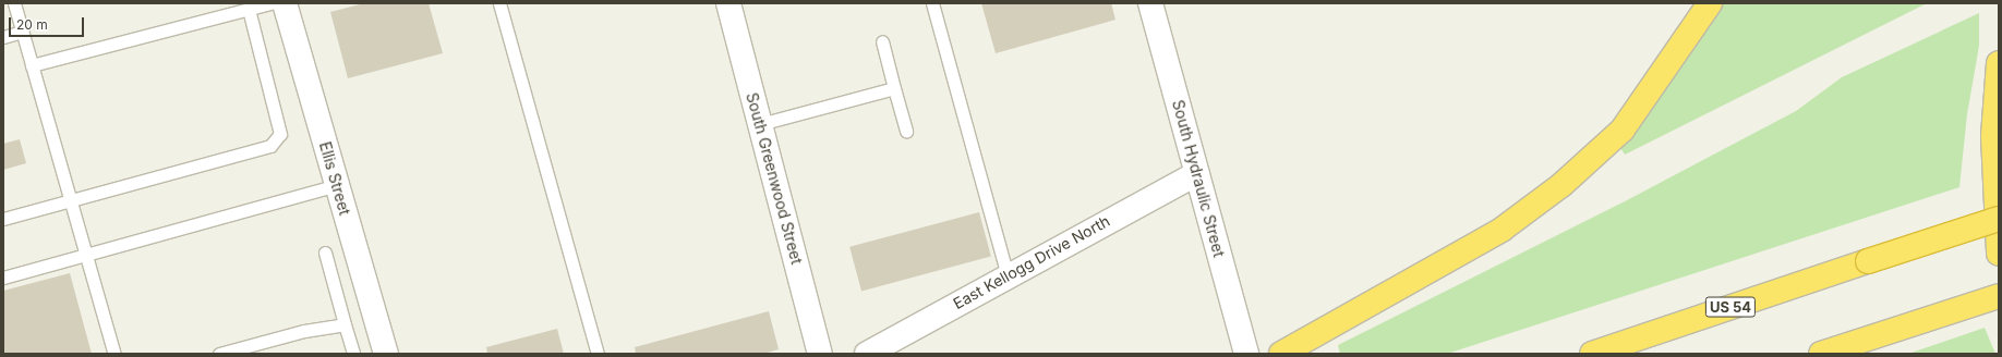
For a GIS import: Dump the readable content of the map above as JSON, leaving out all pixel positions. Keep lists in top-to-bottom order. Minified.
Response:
{"streets":{"highway":["US 54"],"street":["Ellis Street","South Greenwood Street","South Hydraulic Street","East Kellogg Drive North"]},"crossings":[["South Hydraulic Street","East Kellogg Drive North"]],"scale_bar":"20 m"}
